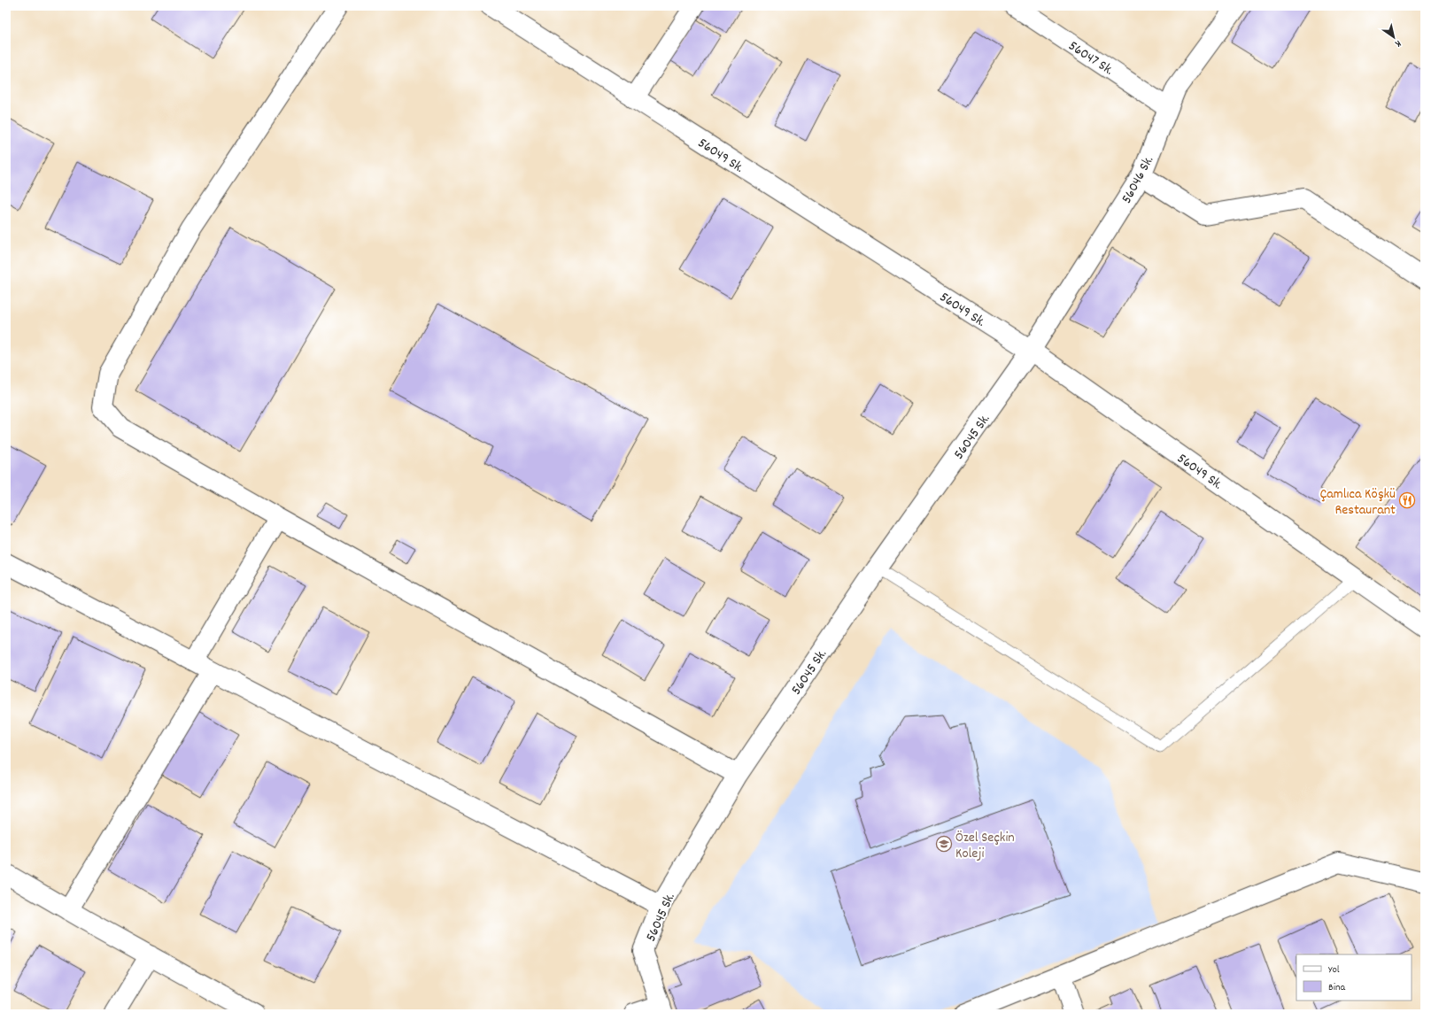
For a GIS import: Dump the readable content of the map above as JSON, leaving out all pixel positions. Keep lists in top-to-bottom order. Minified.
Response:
{"streets":{"street":["56047 Sk.","56049 Sk.","56046 Sk.","56045 Sk."]},"crossings":[["56047 Sk.","56046 Sk."],["56049 Sk.","56046 Sk."],["56049 Sk.","56045 Sk."],["56046 Sk.","56045 Sk."]],"places":{"restaurant":["Çamlıca Köşkü Restaurant"],"school or university":["Özel Seçkin Koleji"]},"legend":["Yol","Bina"],"north":"bottom right"}
